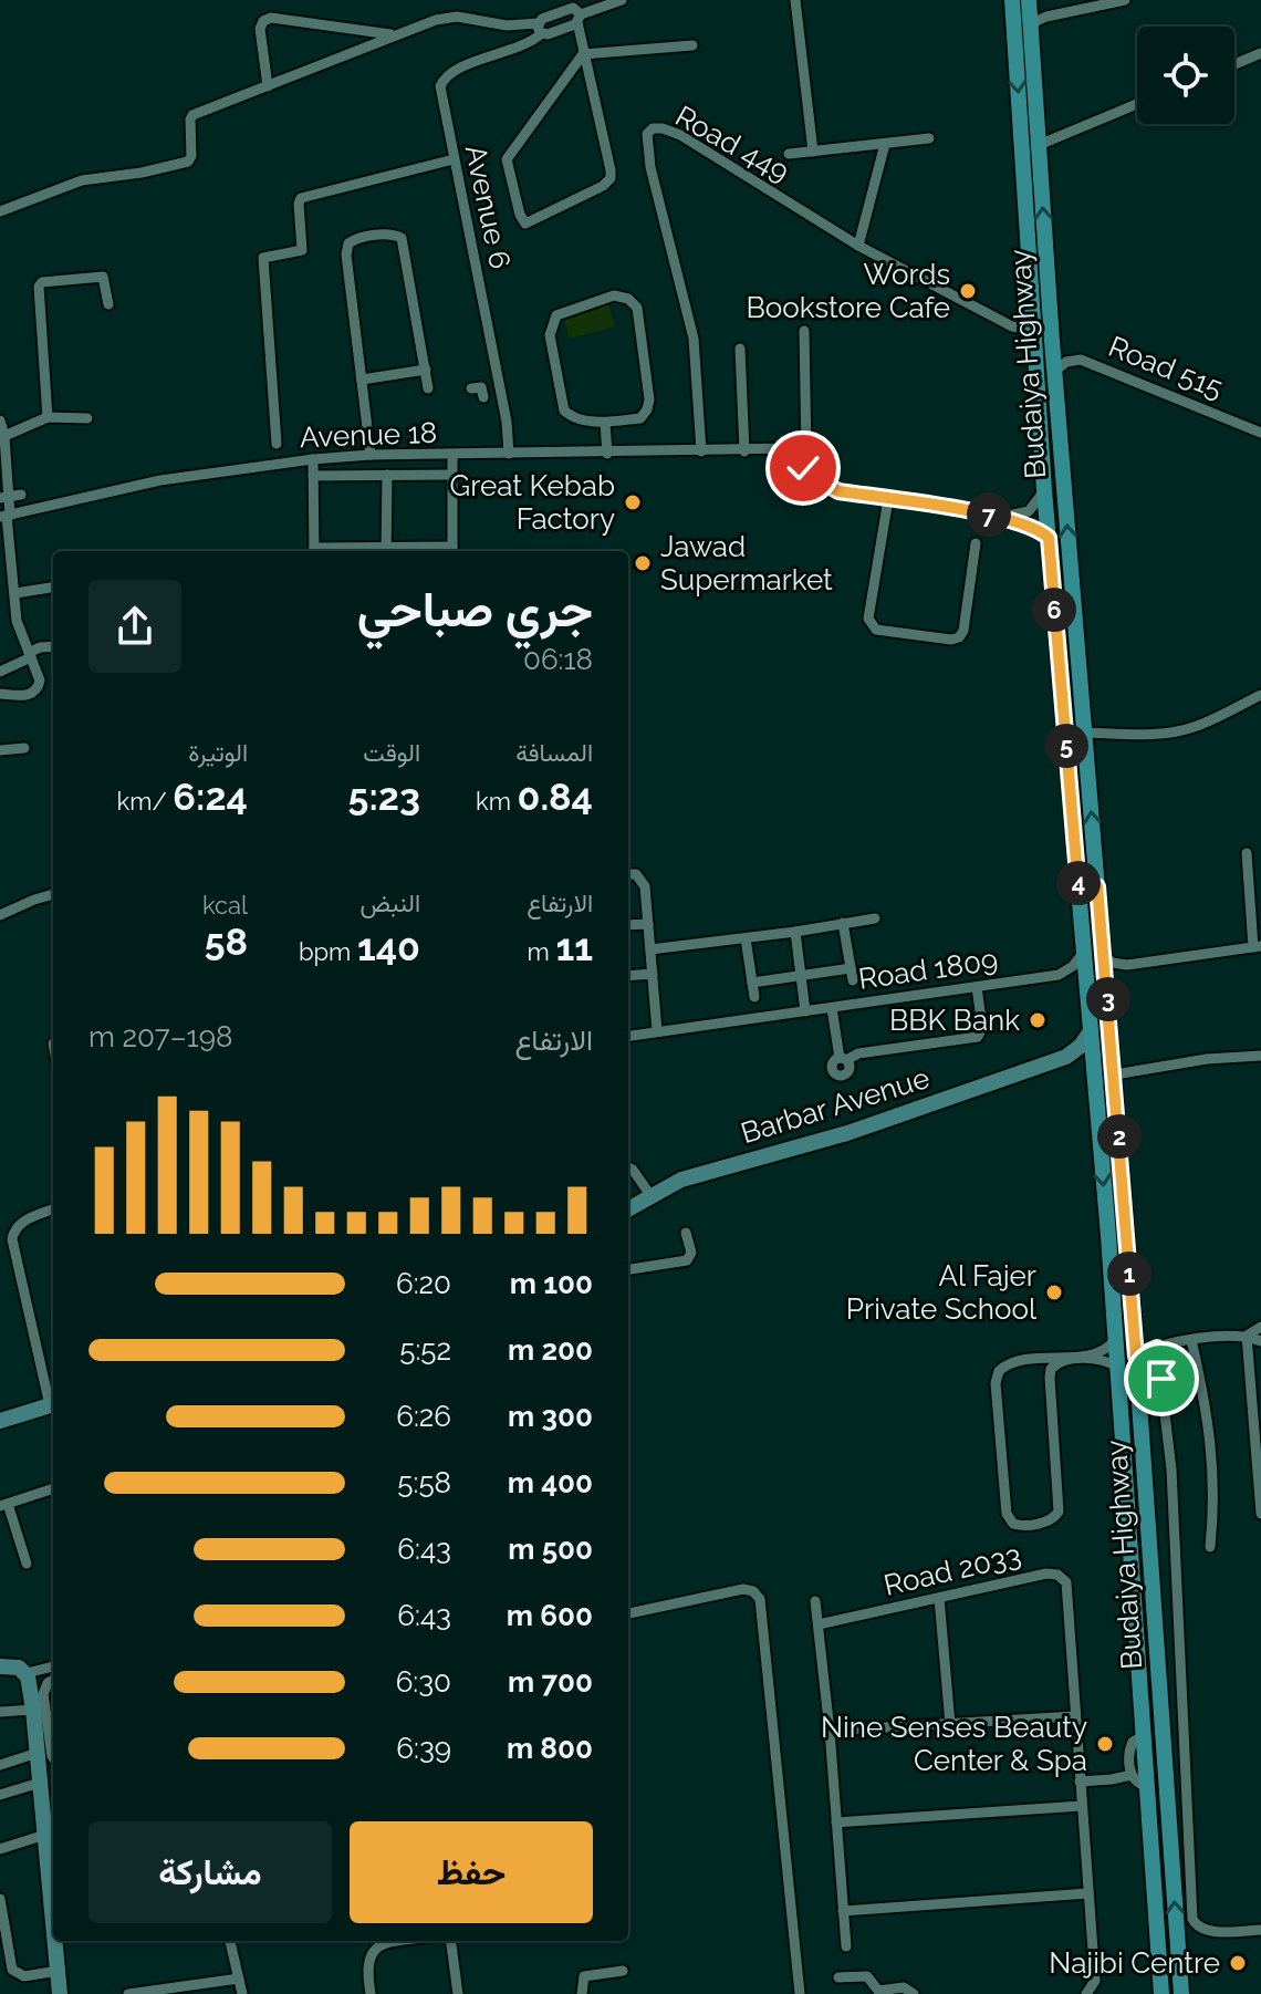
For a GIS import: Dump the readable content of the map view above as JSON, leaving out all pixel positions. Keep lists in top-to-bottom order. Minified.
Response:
{"streets":{"main road":["Budaiya Highway"],"street":["Road 449","Avenue 6","Road 515","Avenue 18","Road 1809","Barbar Avenue","Road 2033"]},"crossings":[["Road 449","Budaiya Highway"],["Road 449","Avenue 18"],["Avenue 6","Avenue 18"],["Budaiya Highway","Road 515"],["Budaiya Highway","Road 1809"],["Budaiya Highway","Barbar Avenue"]],"places":["Words Bookstore Cafe","Great Kebab Factory","Jawad Supermarket","BBK Bank","Al Fajer Private School","Nine Senses Beauty Center & Spa","Najibi Centre"],"page":{"pins":["7","6","5","4","3","2","1"],"heading":["جري صباحي","06:18"],"stats":[["المسافة","0.84 km"],["الوقت","5:23"],["الوتيرة","6:24 /km"],["الارتفاع","11 m"],["النبض","140 bpm"],["kcal","58"]],"chart":["الارتفاع","198–207 m"],"list":[{"name":"100 m","note":"6:20"},{"name":"200 m","note":"5:52"},{"name":"300 m","note":"6:26"},{"name":"400 m","note":"5:58"},{"name":"500 m","note":"6:43"},{"name":"600 m","note":"6:43"},{"name":"700 m","note":"6:30"},{"name":"800 m","note":"6:39"}],"buttons":["حفظ","مشاركة"]}}
